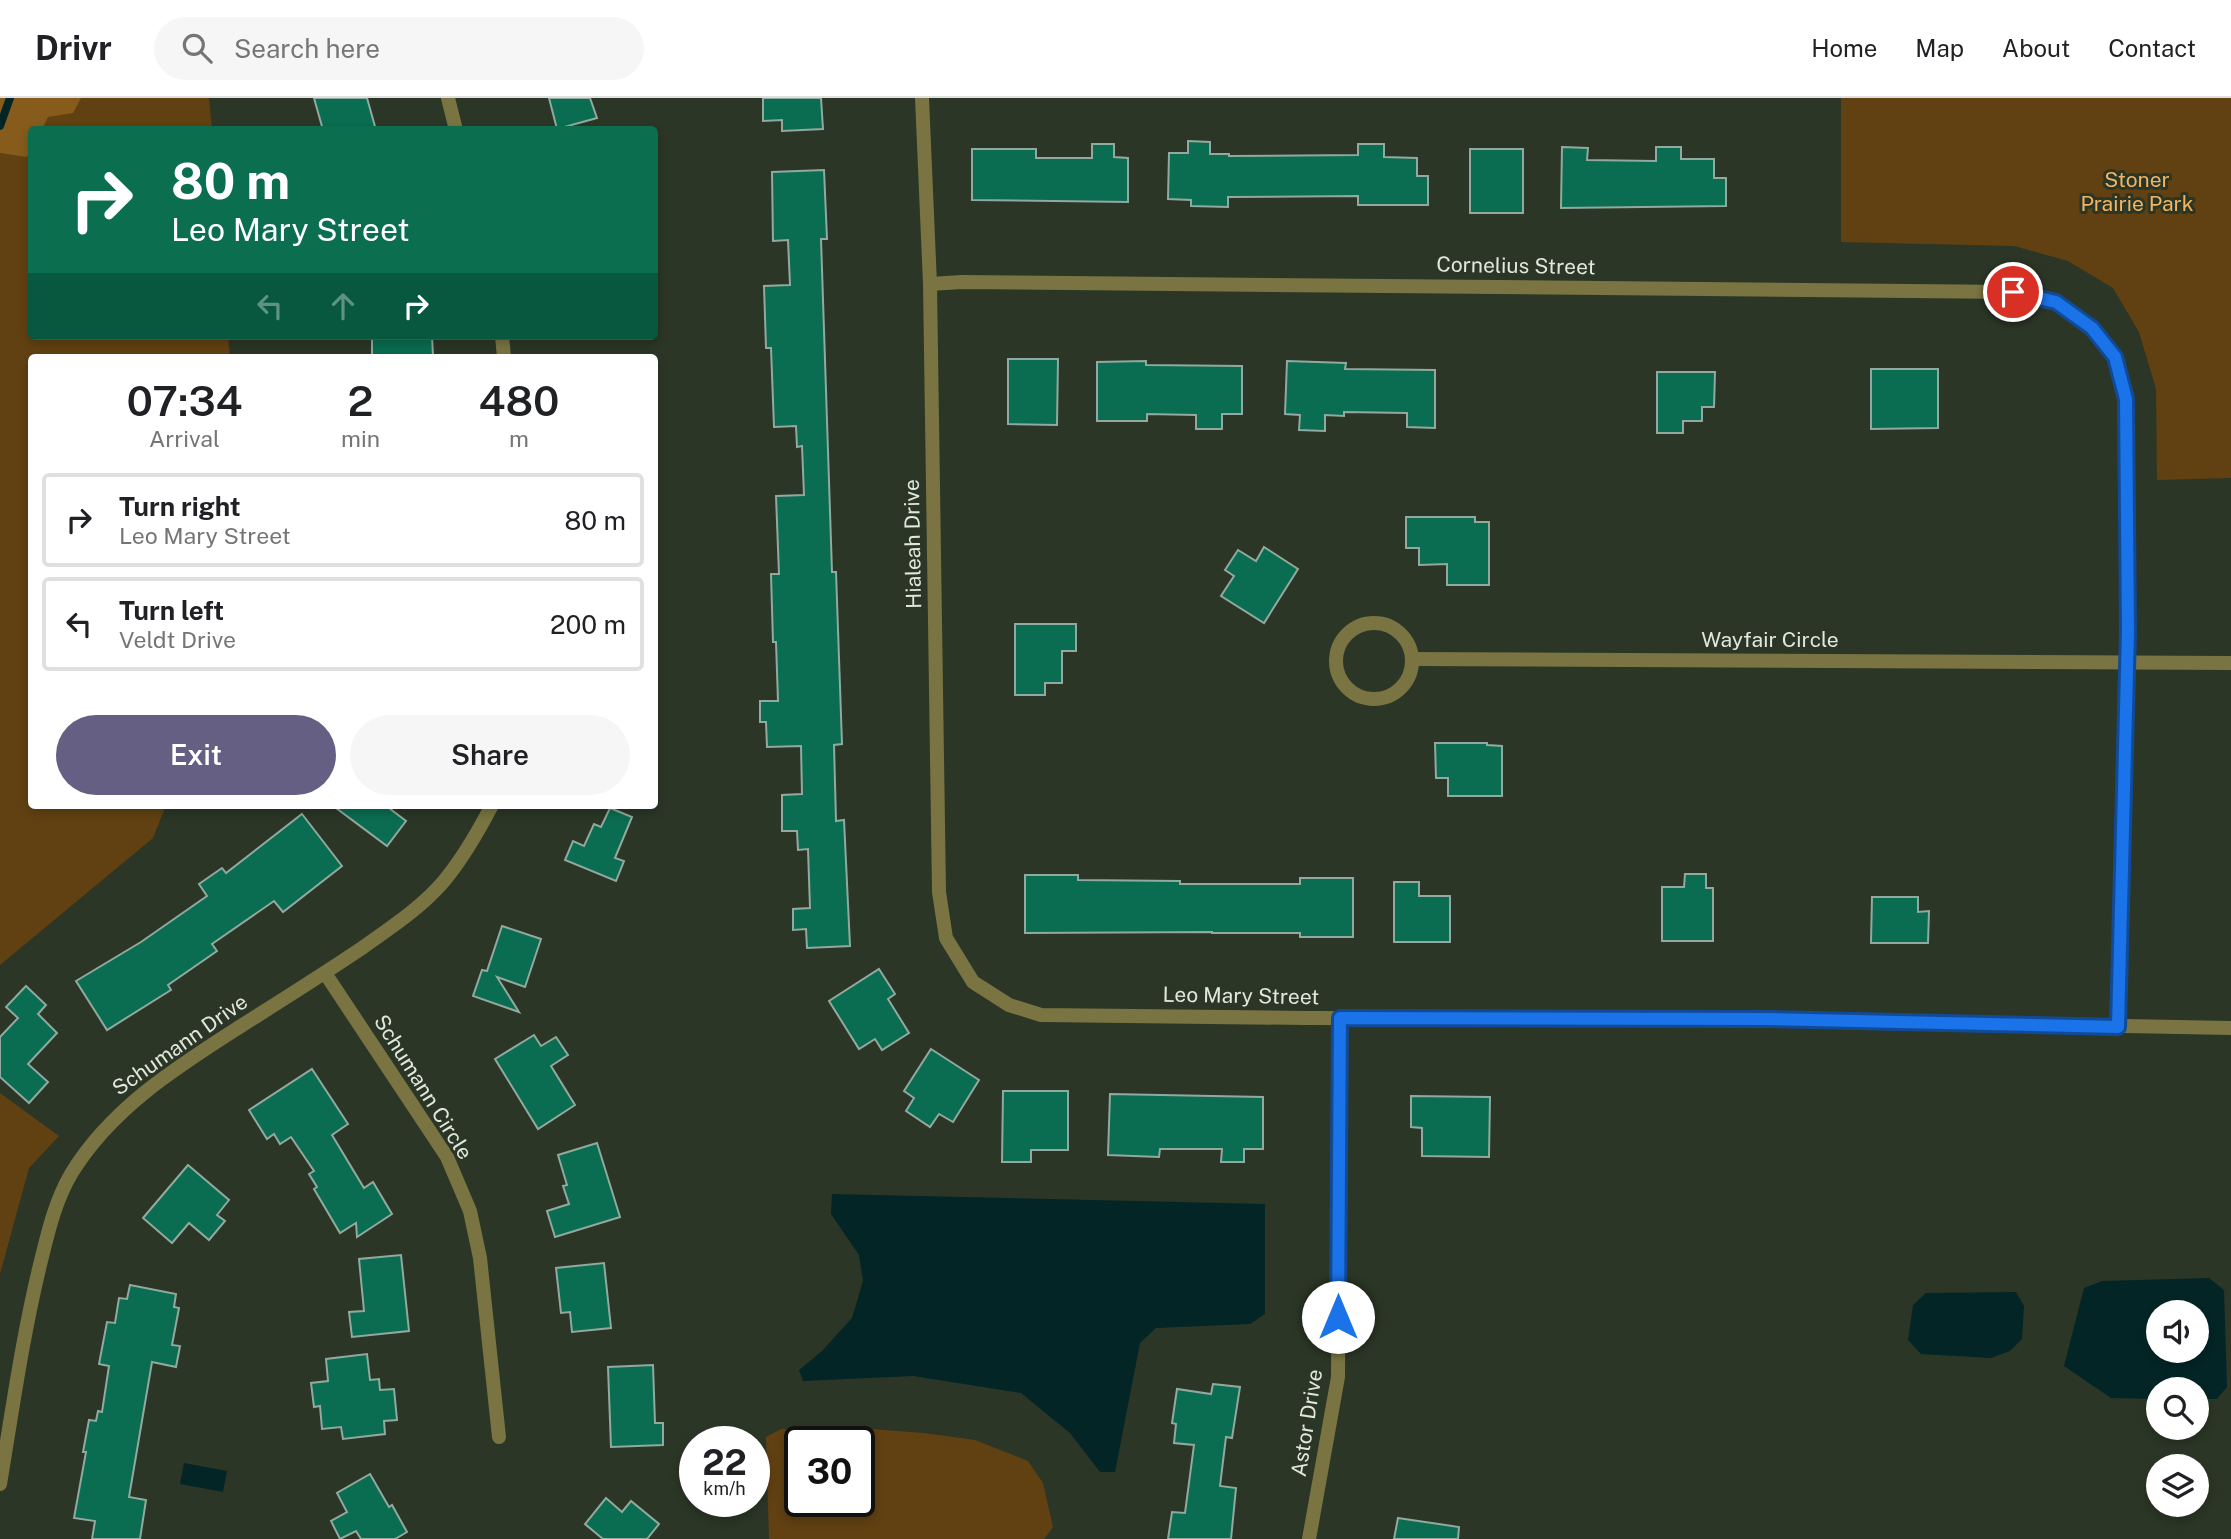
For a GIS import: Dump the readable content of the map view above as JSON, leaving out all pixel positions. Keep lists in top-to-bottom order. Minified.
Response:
{"streets":{"street":["Cornelius Street","Hialeah Drive","Wayfair Circle","Leo Mary Street","Schumann Drive","Schumann Circle","Astor Drive"]},"crossings":[["Cornelius Street","Hialeah Drive"],["Cornelius Street","Wayfair Circle"],["Cornelius Street","Leo Mary Street"],["Hialeah Drive","Leo Mary Street"],["Leo Mary Street","Astor Drive"],["Schumann Drive","Schumann Circle"]],"parks":["Stoner Prairie Park"],"page":{"header":"Drivr","search":"Search here","nav":["Home","Map","About","Contact"],"turn":["80 m","Leo Mary Street"],"eta":["07:34","Arrival","2","min","480","m"],"list":[{"name":"Turn right","note":"Leo Mary Street","value":"80 m"},{"name":"Turn left","note":"Veldt Drive","value":"200 m"}],"buttons":["Exit","Share"],"speed":"22 km/h","limit":"30"}}
